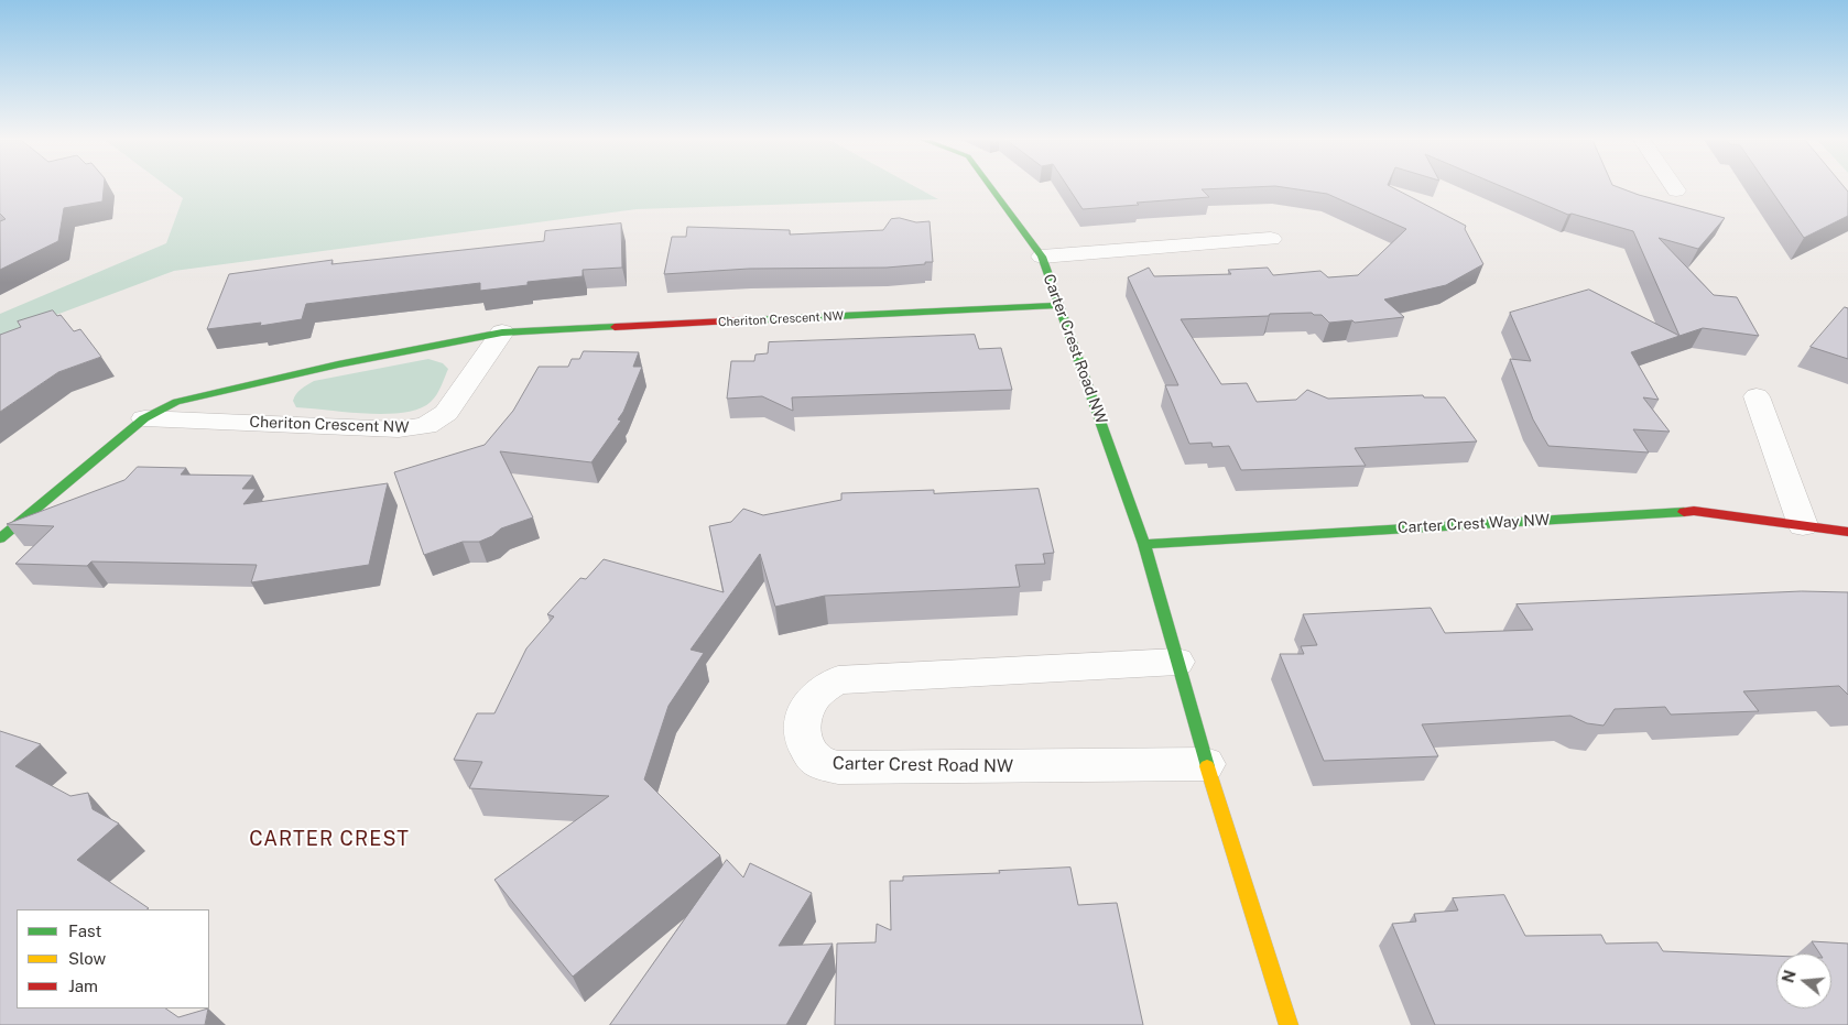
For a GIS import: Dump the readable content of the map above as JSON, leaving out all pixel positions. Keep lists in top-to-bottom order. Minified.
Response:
{"streets":{"street":["Cheriton Crescent NW","Carter Crest Road NW","Carter Crest Way NW"]},"crossings":[["Cheriton Crescent NW","Carter Crest Road NW"],["Carter Crest Road NW","Carter Crest Way NW"]],"districts":["CARTER CREST"],"legend":["Fast","Slow","Jam"],"north":"left"}
